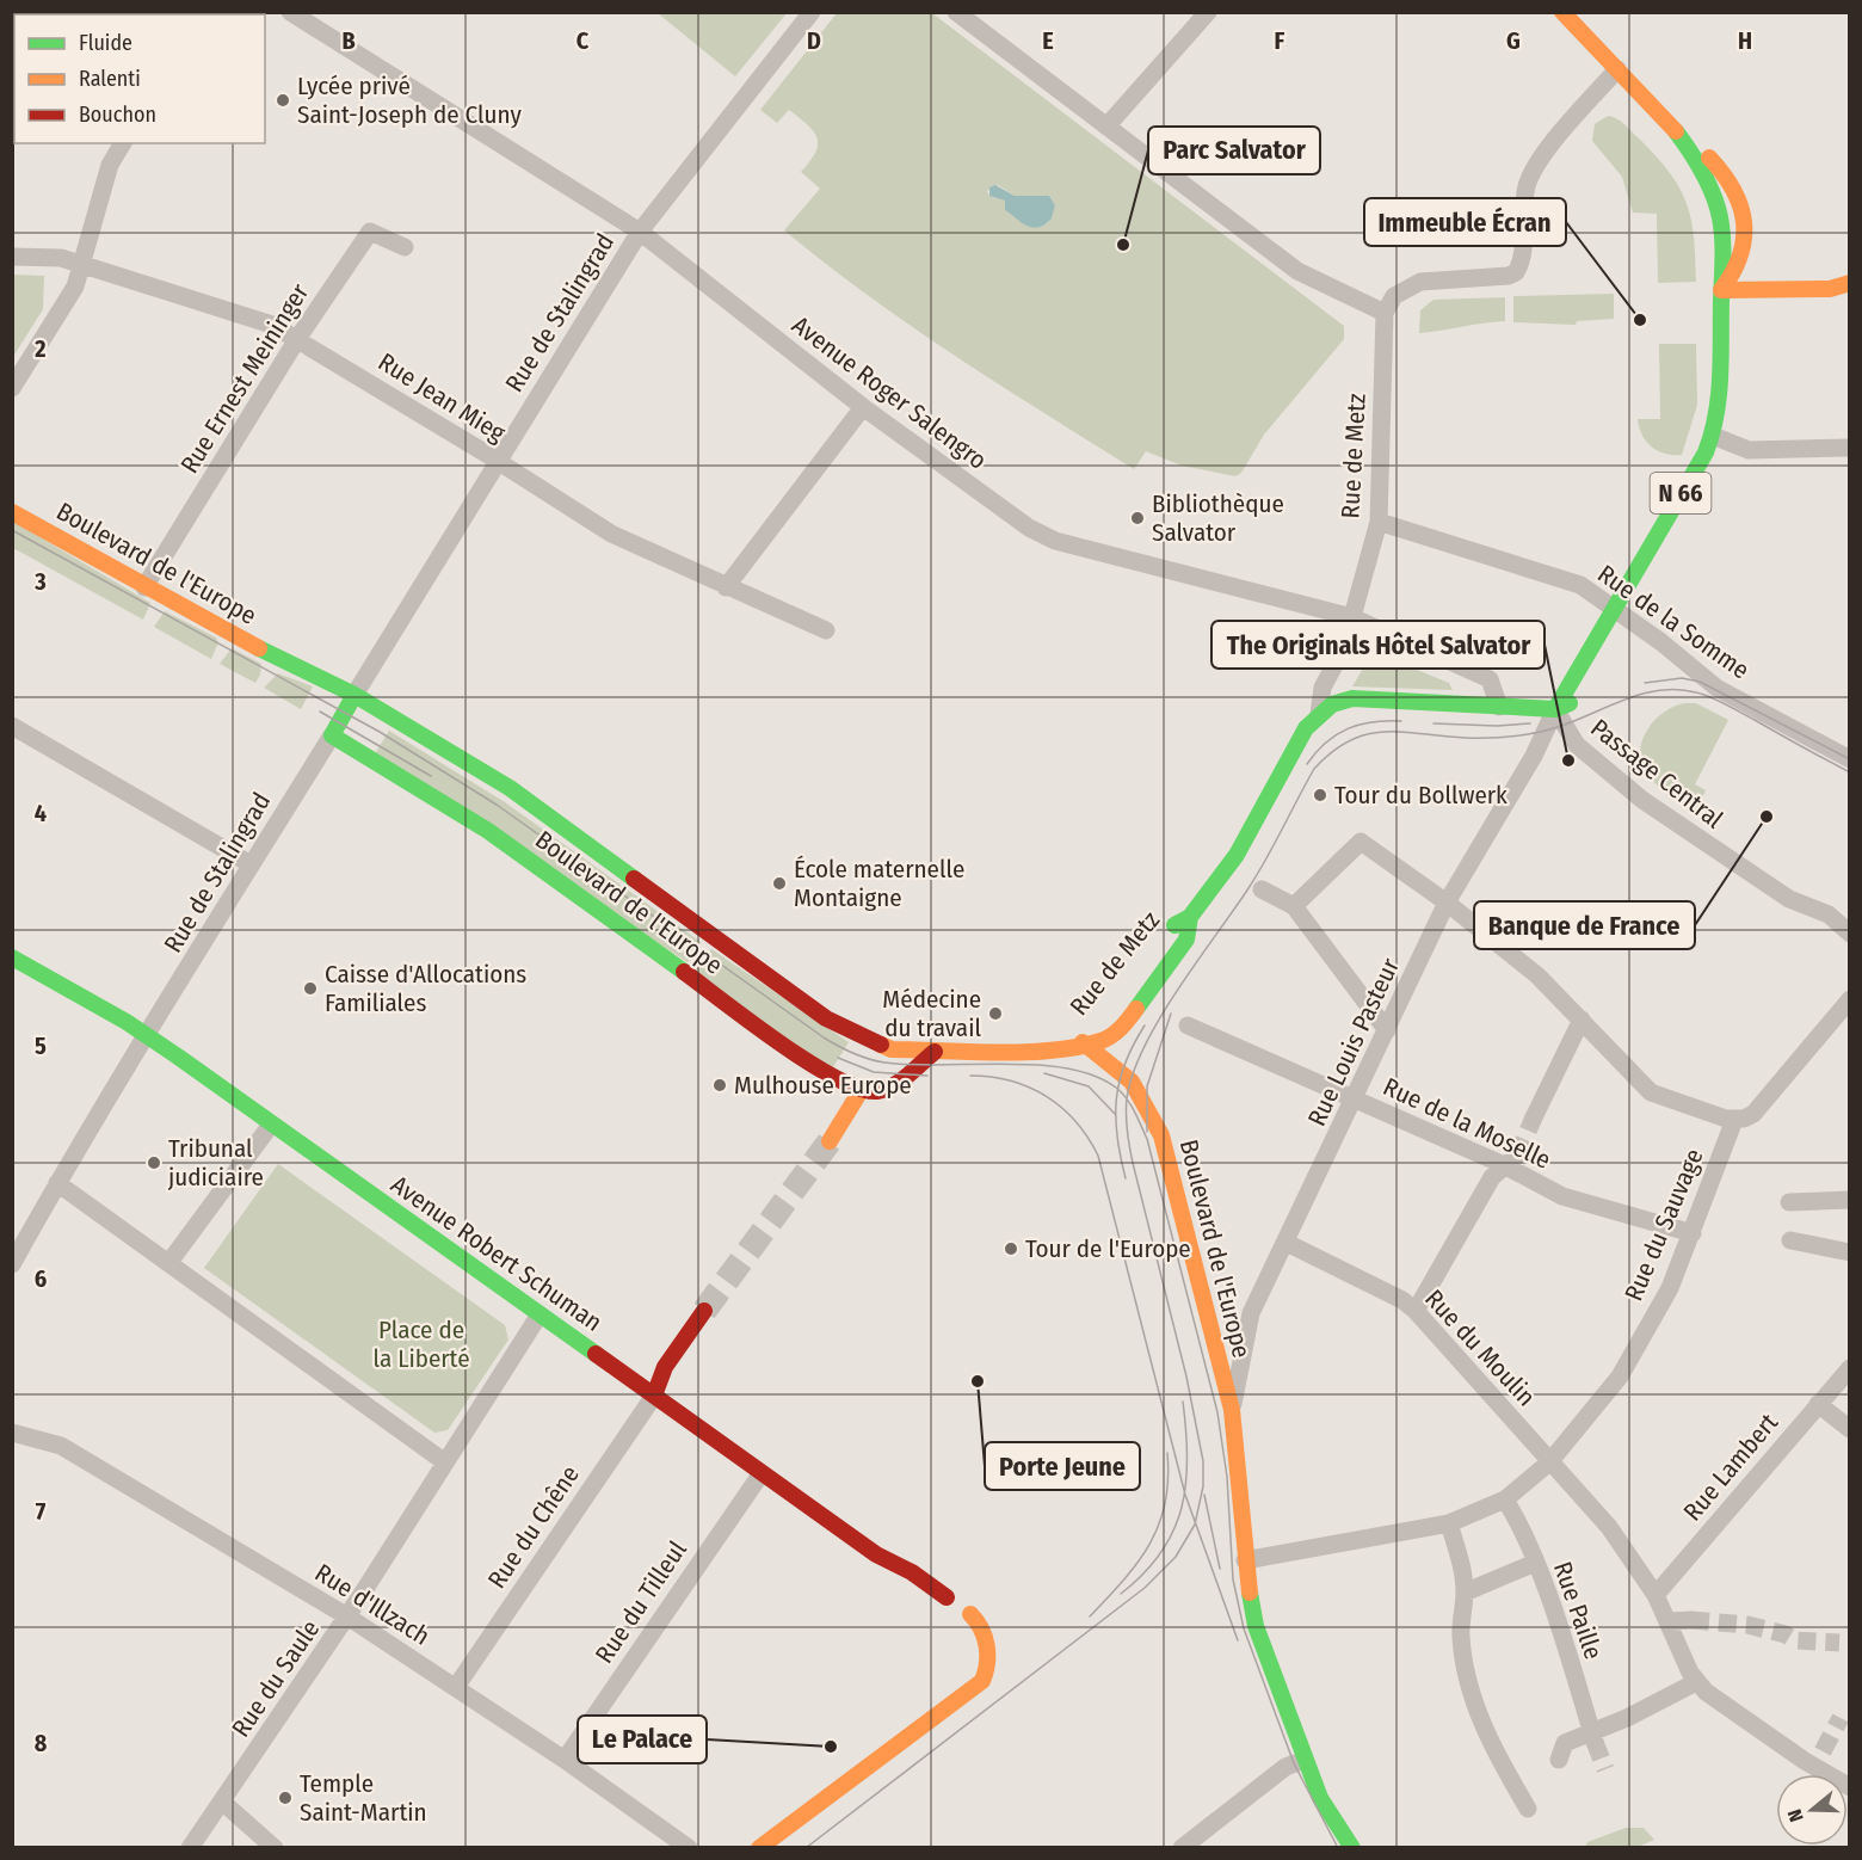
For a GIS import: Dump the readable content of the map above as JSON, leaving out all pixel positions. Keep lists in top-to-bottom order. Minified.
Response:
{"streets":{"main road":["Rue de Metz","N 66","Boulevard de l'Europe","Rue Louis Pasteur","Avenue Robert Schuman"],"street":["Rue de Stalingrad","Rue Ernest Meininger","Avenue Roger Salengro","Rue Jean Mieg","Rue de la Somme","Passage Central","Rue de la Moselle","Rue du Sauvage","Rue du Moulin","Rue Lambert","Rue du Chêne","Rue du Tilleul","Rue d'Illzach","Rue Paille","Rue du Saule"]},"crossings":[["Rue de Stalingrad","Avenue Roger Salengro"],["Rue de Stalingrad","Rue Jean Mieg"],["Rue de Stalingrad","Boulevard de l'Europe"],["Rue de Stalingrad","Avenue Robert Schuman"],["Rue Ernest Meininger","Rue Jean Mieg"],["Rue Ernest Meininger","Boulevard de l'Europe"],["Avenue Roger Salengro","Rue de Metz"],["Rue de Metz","N 66"],["Rue de Metz","Boulevard de l'Europe"],["Rue de Metz","Rue de la Somme"],["N 66","Rue Louis Pasteur"],["Boulevard de l'Europe","Rue Louis Pasteur"],["Boulevard de l'Europe","Rue du Sauvage"],["Rue de la Somme","Rue Louis Pasteur"],["Passage Central","Rue Louis Pasteur"],["Rue Louis Pasteur","Rue de la Moselle"],["Rue Louis Pasteur","Rue du Moulin"],["Rue de la Moselle","Rue du Sauvage"],["Rue du Sauvage","Rue du Moulin"],["Rue du Sauvage","Rue Paille"],["Avenue Robert Schuman","Rue du Chêne"],["Avenue Robert Schuman","Rue du Tilleul"],["Rue du Moulin","Rue Lambert"],["Rue du Chêne","Rue d'Illzach"],["Rue du Tilleul","Rue d'Illzach"],["Rue d'Illzach","Rue du Saule"]],"parks":["Place de la Liberté"],"places":["Lycée privé Saint-Joseph de Cluny","Parc Salvator","Immeuble Écran","Bibliothèque Salvator","The Originals Hôtel Salvator","Tour du Bollwerk","Banque de France","École maternelle Montaigne","Caisse d'Allocations Familiales","Médecine du travail","Mulhouse Europe","Tribunal judiciaire","Tour de l'Europe","Porte Jeune","Le Palace","Temple Saint-Martin"],"legend":["Fluide","Ralenti","Bouchon"],"north":"left","grid":{"columns":["B","C","D","E","F","G","H"],"rows":["2","3","4","5","6","7","8"]}}
